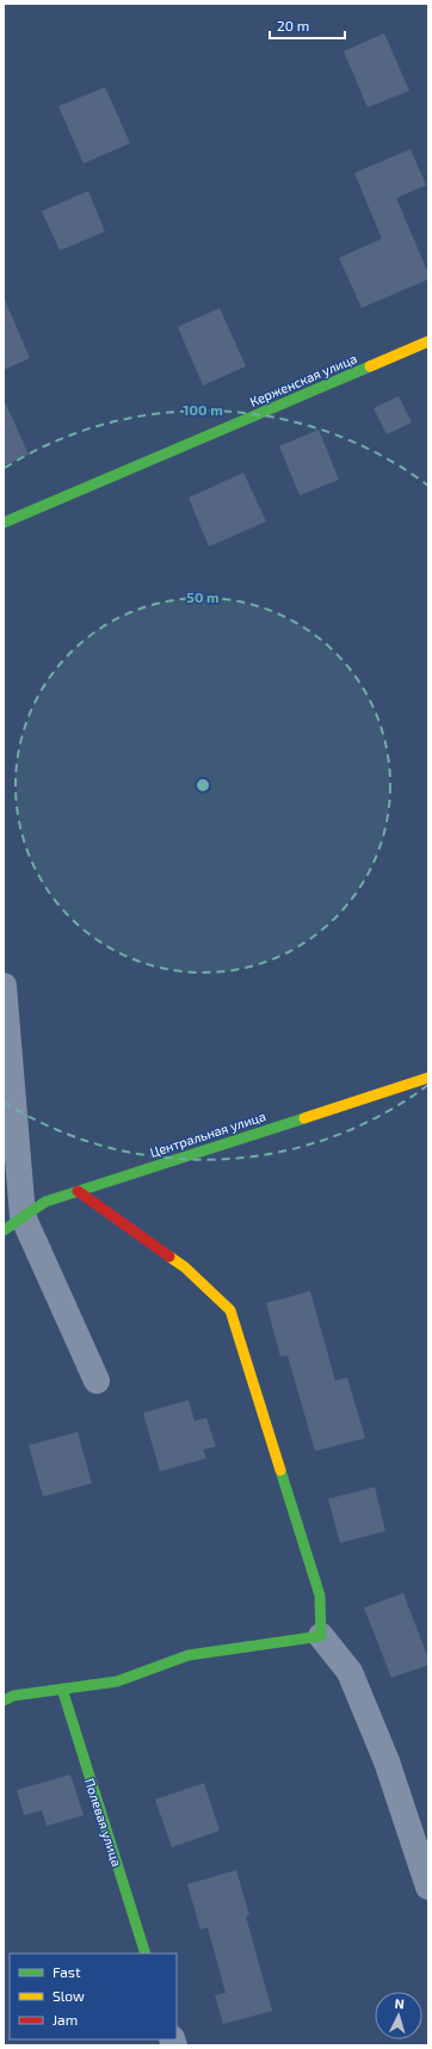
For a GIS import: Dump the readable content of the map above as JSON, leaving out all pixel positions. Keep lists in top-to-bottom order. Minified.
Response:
{"streets":{"street":["Керженская улица","Центральная улица","Полевая улица"]},"legend":["Fast","Slow","Jam"],"scale_bar":"20 m","north":"top","rings":["100 m","50 m"]}
